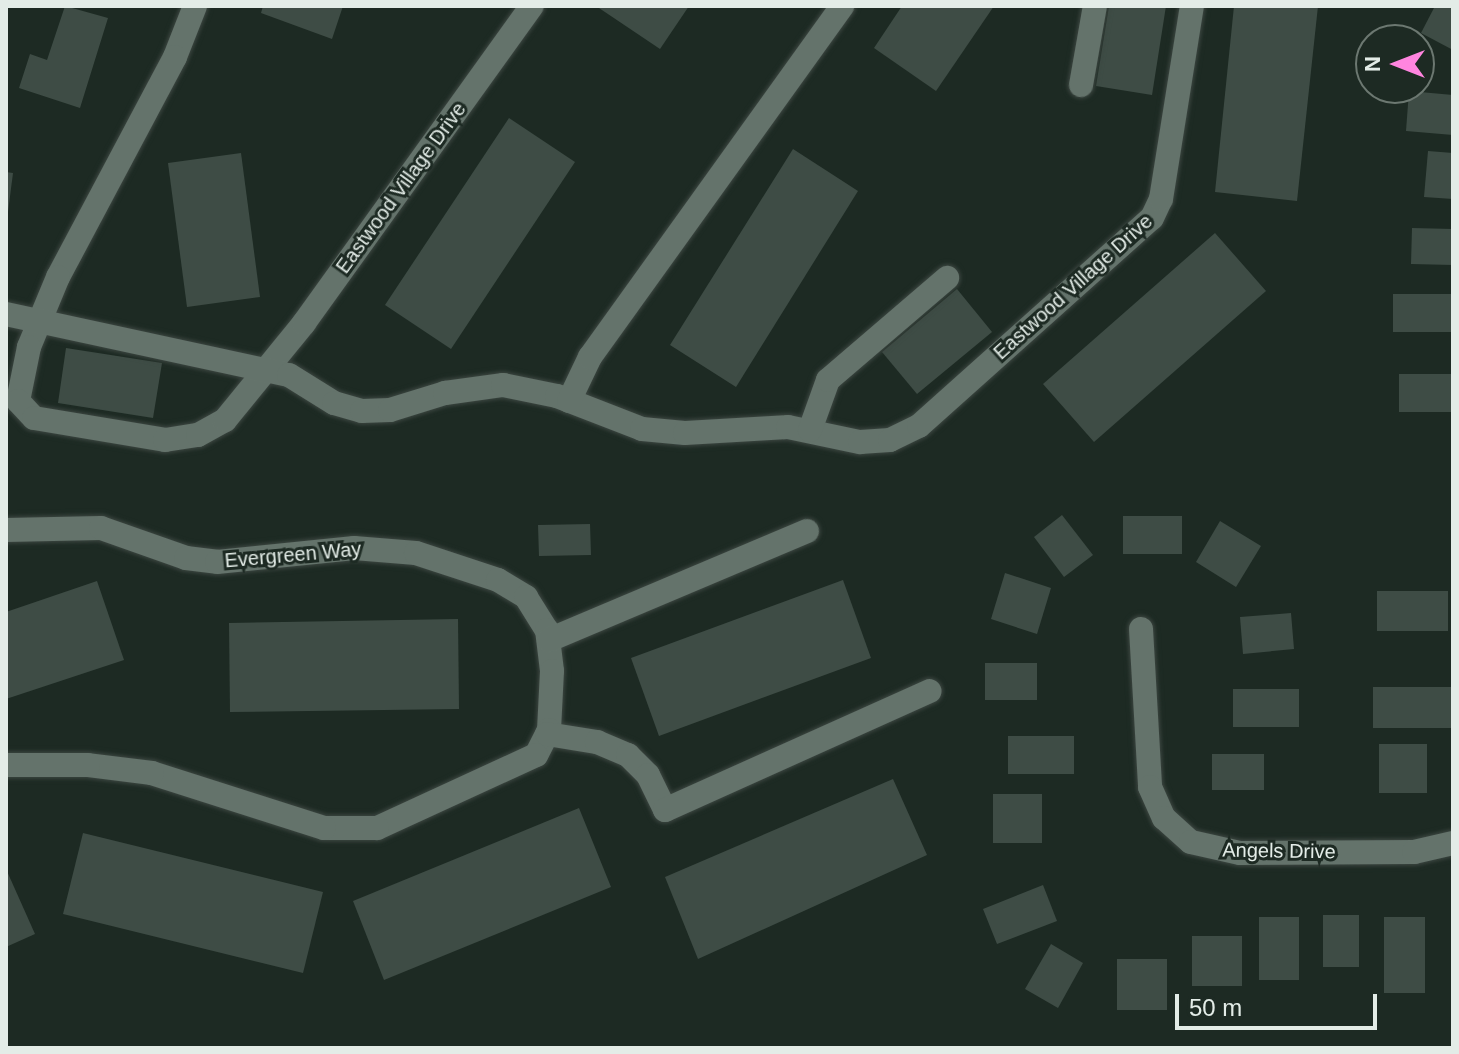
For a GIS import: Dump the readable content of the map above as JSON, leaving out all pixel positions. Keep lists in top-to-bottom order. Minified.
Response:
{"streets":{"street":["Eastwood Village Drive","Evergreen Way","Angels Drive"]},"scale_bar":"50 m","north":"left"}
